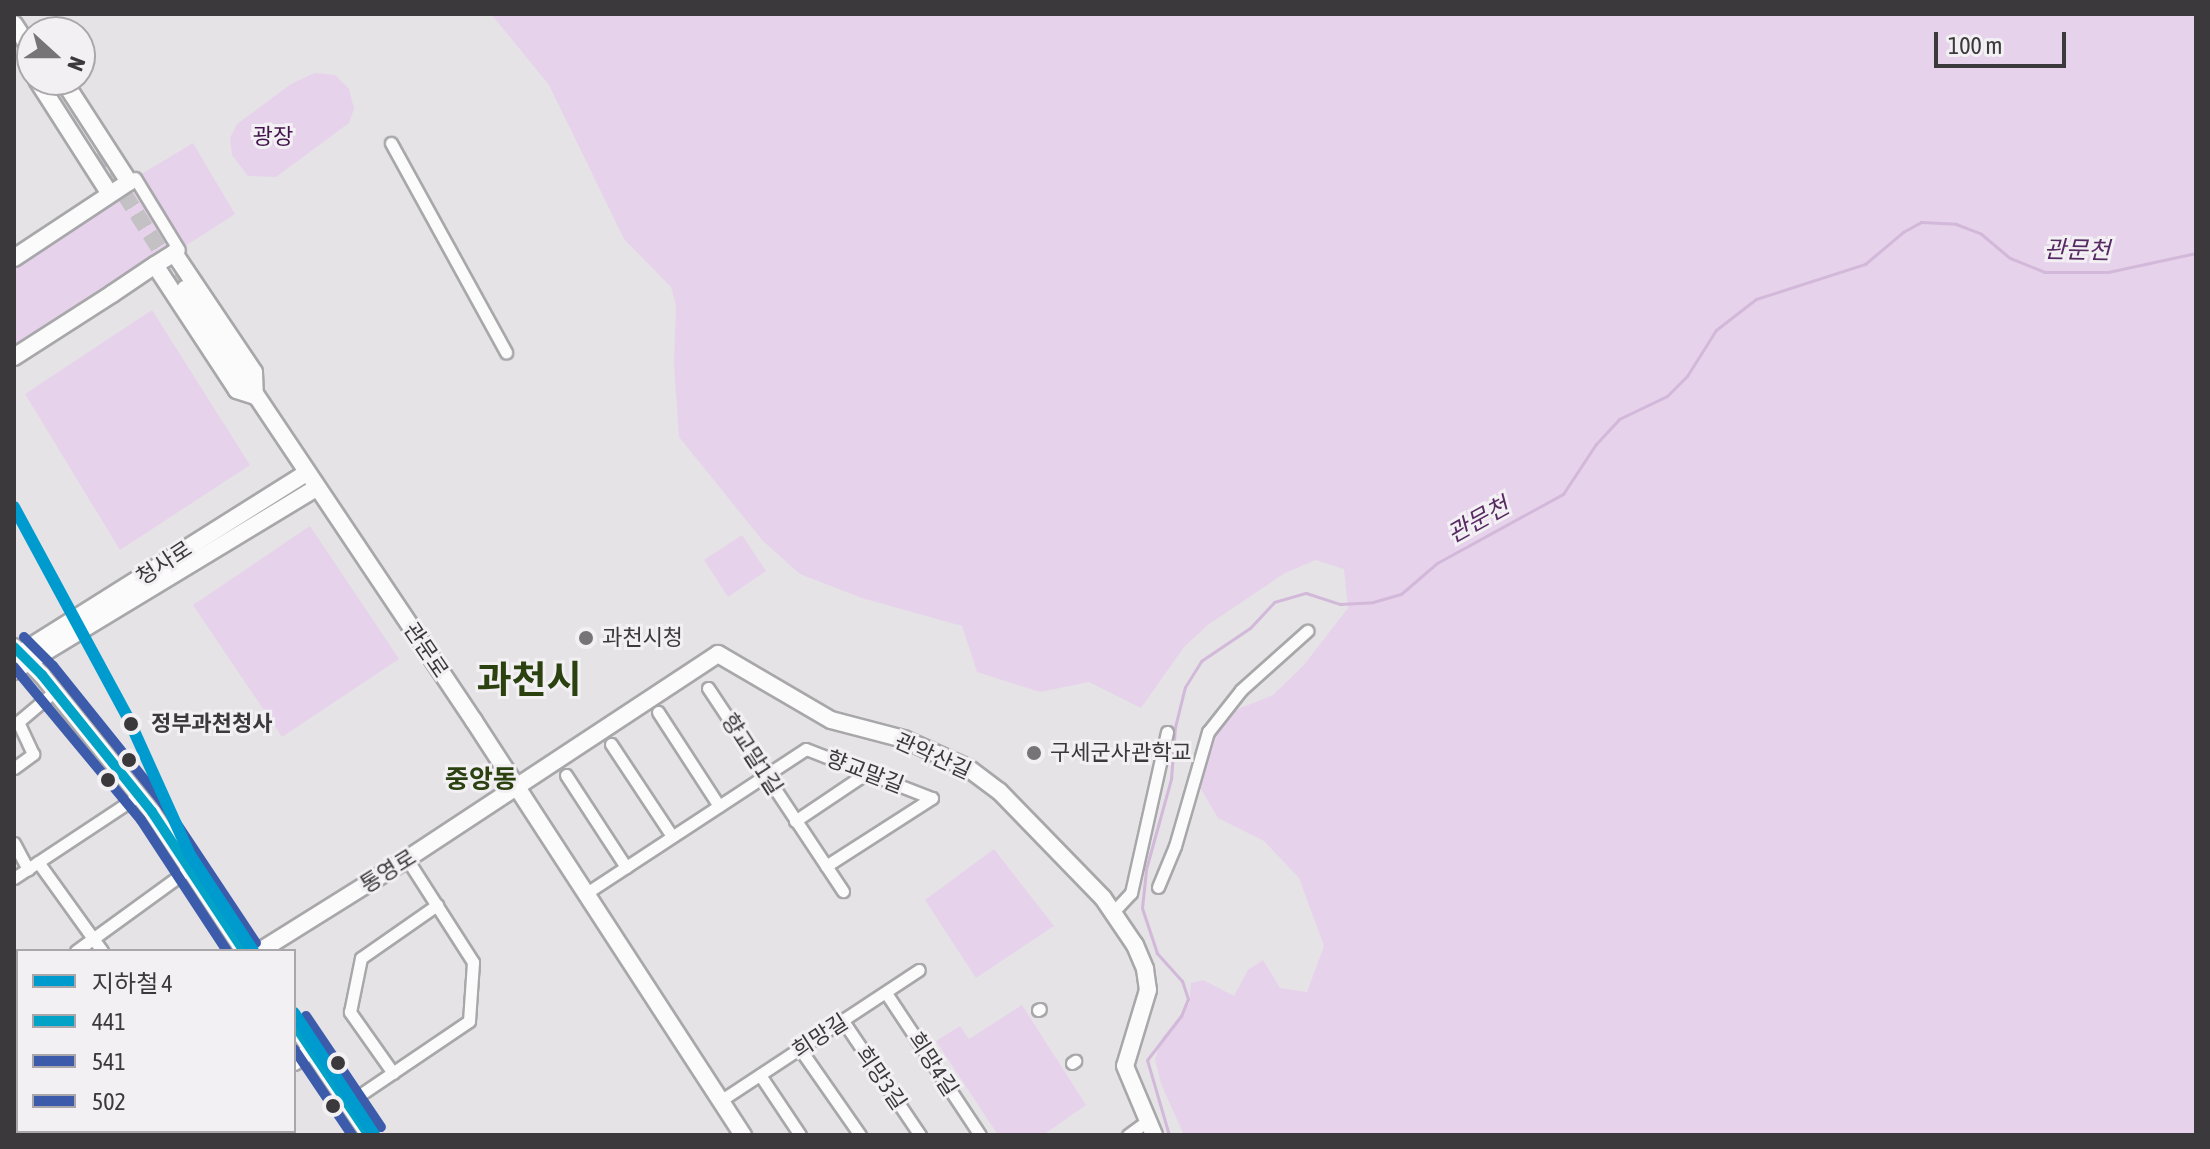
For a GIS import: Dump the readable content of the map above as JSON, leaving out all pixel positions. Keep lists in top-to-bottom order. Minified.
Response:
{"streets":{"street":["청사로","관문로","향교말1길","관악산길","향교말길","통영로","희망길","희망4길","희망3길"]},"crossings":[["청사로","관문로"],["관문로","관악산길"],["관문로","향교말길"],["관문로","통영로"],["관문로","희망길"],["향교말1길","향교말길"],["관악산길","통영로"],["희망길","희망4길"],["희망길","희망3길"]],"districts":["과천시","중앙동"],"water":["관문천"],"parks":["광장"],"places":["과천시청","정부과천청사","구세군사관학교"],"lines":["metro line 4","transit line 502","transit line 441","transit line 541"],"legend":["지하철 4","441","541","502"],"scale_bar":"100 m","north":"right"}
